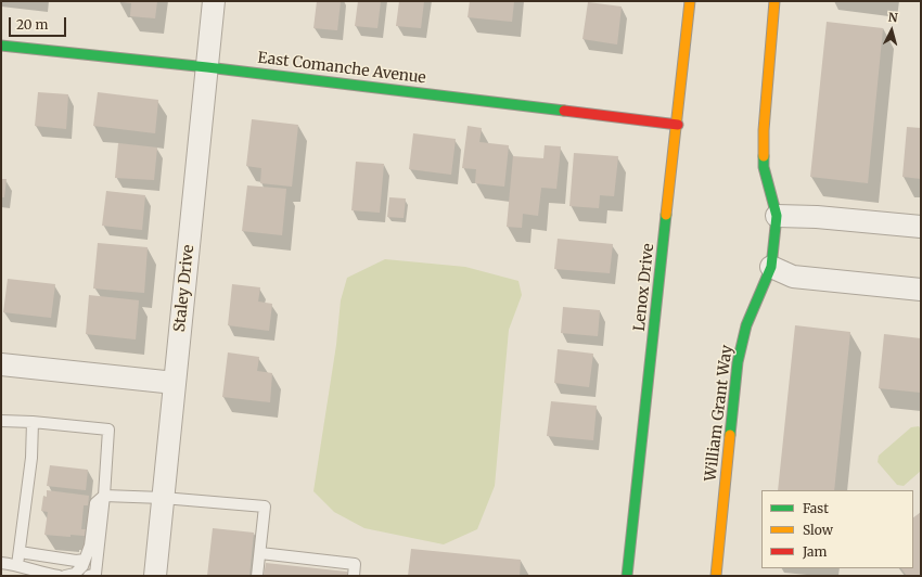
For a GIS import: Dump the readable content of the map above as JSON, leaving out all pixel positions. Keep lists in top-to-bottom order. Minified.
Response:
{"streets":{"street":["East Comanche Avenue","Lenox Drive","Staley Drive","William Grant Way"]},"crossings":[["East Comanche Avenue","Lenox Drive"],["East Comanche Avenue","Staley Drive"]],"legend":["Fast","Slow","Jam"],"scale_bar":"20 m","north":"top"}
